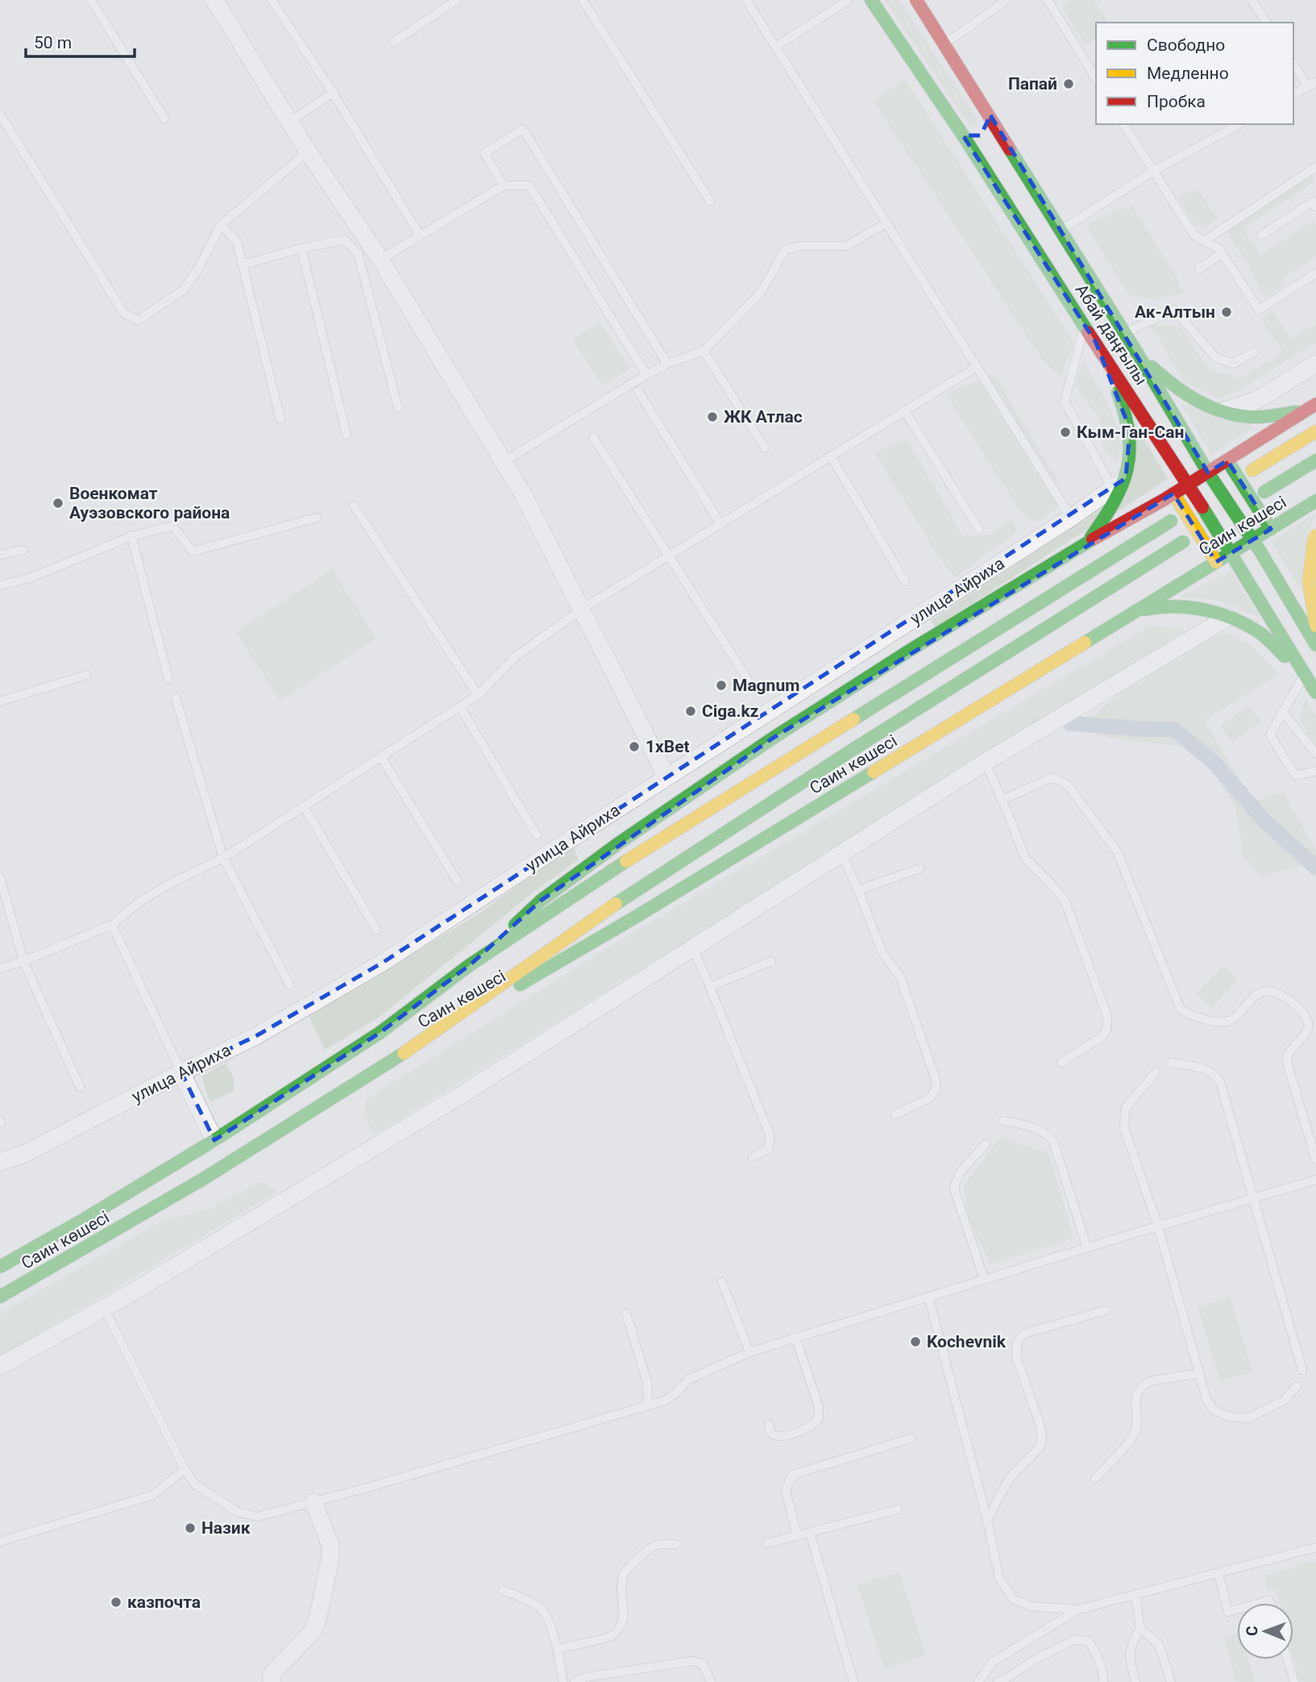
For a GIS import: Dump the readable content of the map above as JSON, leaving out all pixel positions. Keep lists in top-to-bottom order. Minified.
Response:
{"streets":{"main road":["Абай даңғылы","Саин көшесі"],"street":["улица Айриха"]},"crossings":[["Абай даңғылы","Саин көшесі"]],"places":["Папай","Ак-Алтын","ЖК Атлас","Кым-Ган-Сан","Военкомат Ауэзовского района","Magnum","Ciga.kz","1xBet","Kochevnik","Назик","казпочта"],"legend":["Свободно","Медленно","Пробка"],"scale_bar":"50 m","north":"left"}
